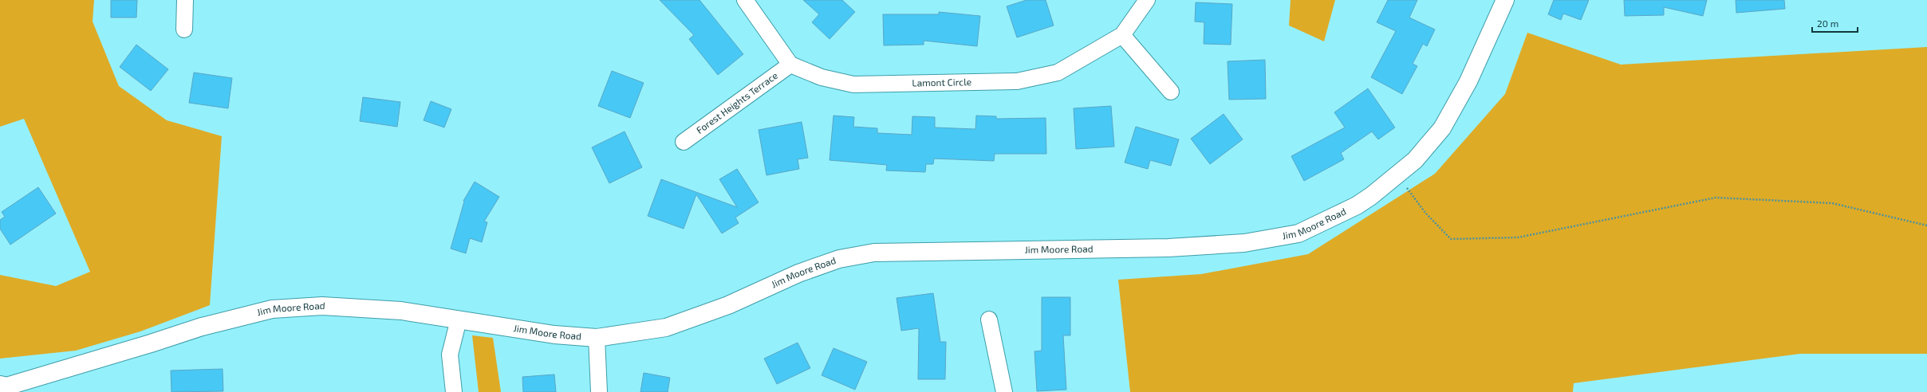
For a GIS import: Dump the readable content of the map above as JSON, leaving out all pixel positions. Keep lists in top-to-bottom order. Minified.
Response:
{"streets":{"street":["Lamont Circle","Forest Heights Terrace","Jim Moore Road"]},"crossings":[["Lamont Circle","Forest Heights Terrace"]],"scale_bar":"20 m"}
